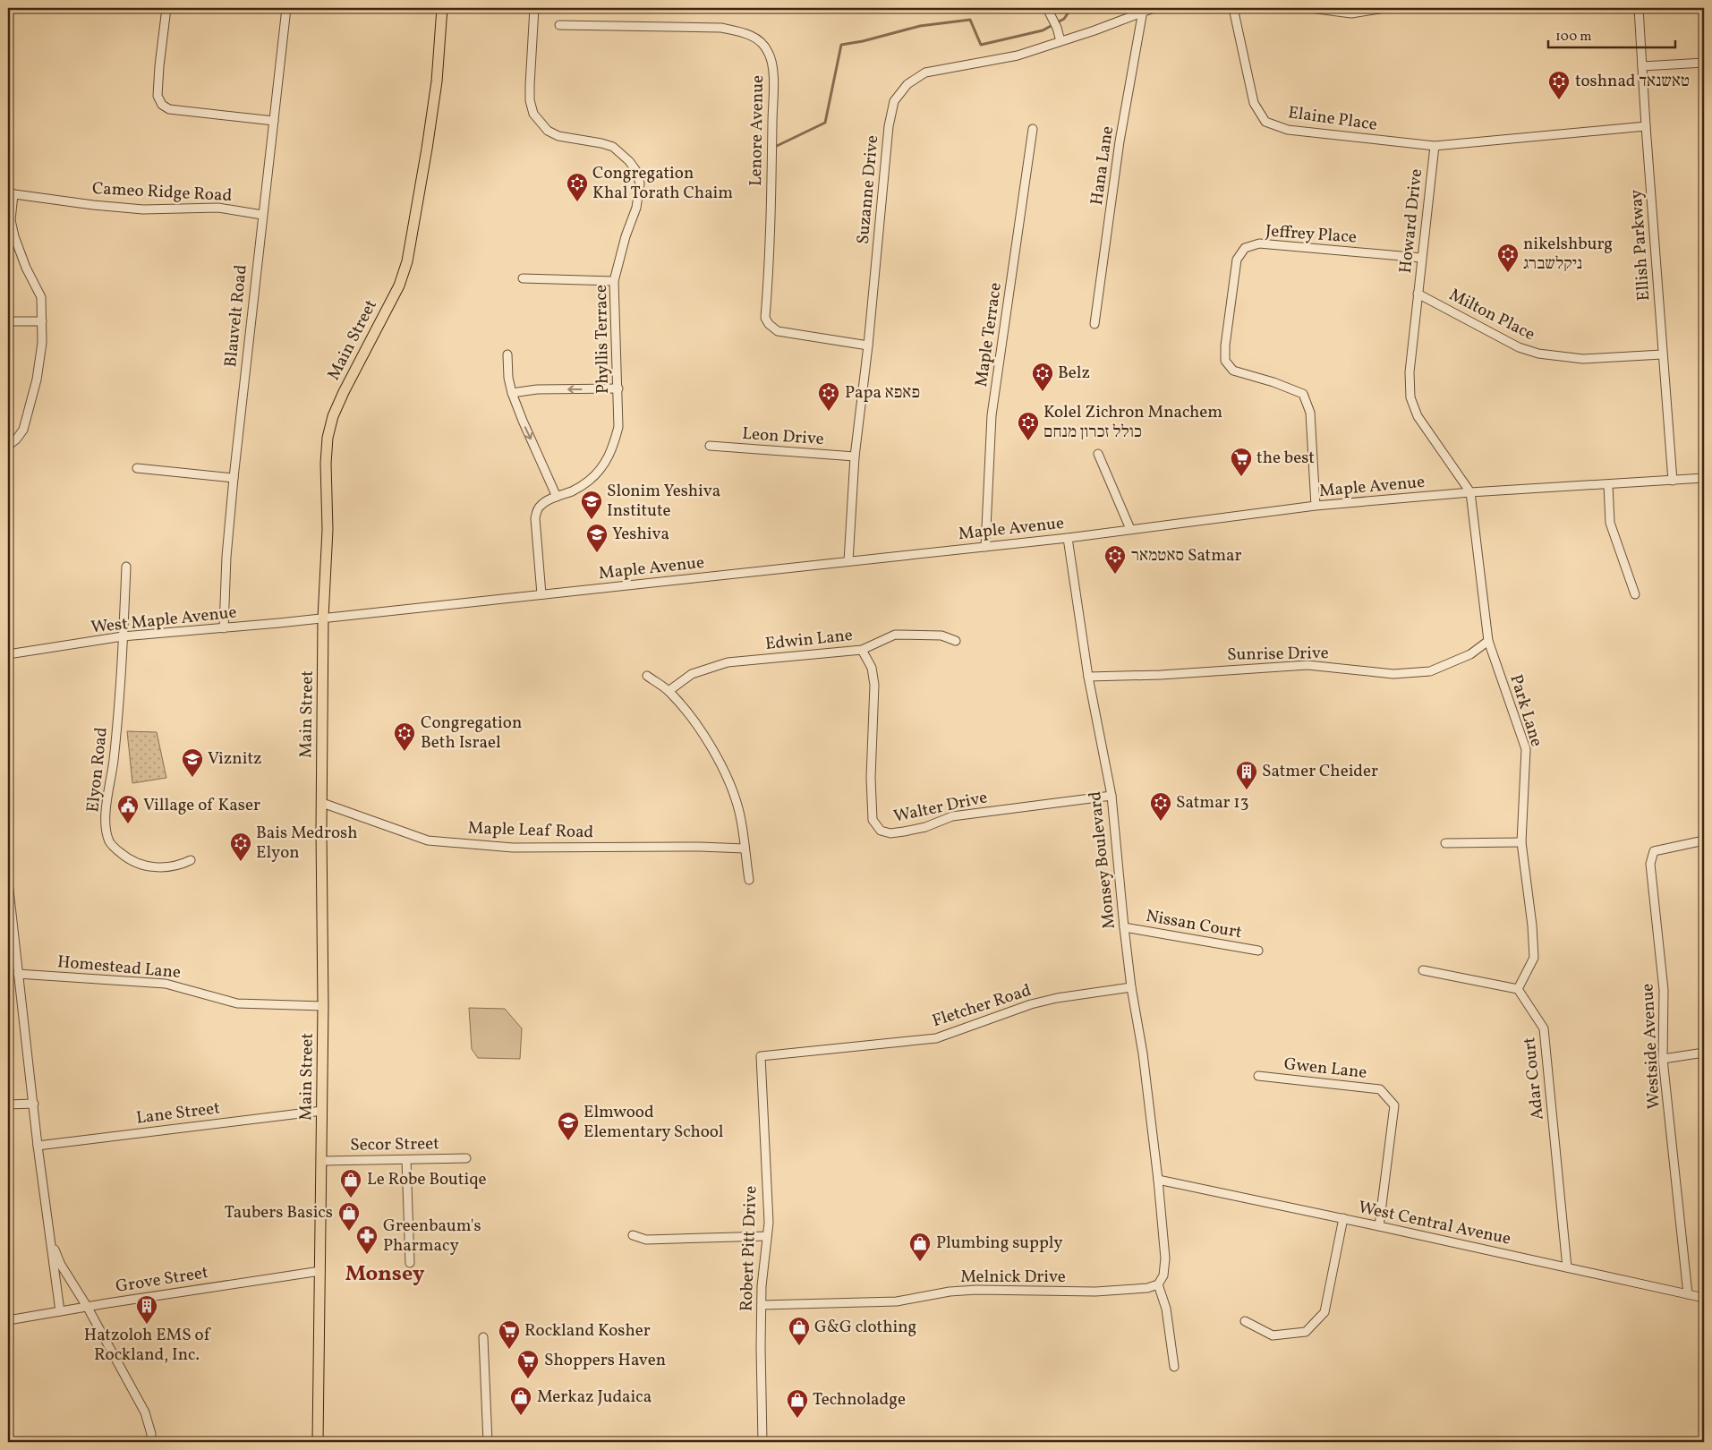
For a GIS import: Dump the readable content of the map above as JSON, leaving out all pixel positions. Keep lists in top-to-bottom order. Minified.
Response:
{"streets":{"main road":["Main Street"],"street":["Elaine Place","Lenore Avenue","Hana Lane","Suzanne Drive","Cameo Ridge Road","Howard Drive","Jeffrey Place","Ellish Parkway","Milton Place","Blauvelt Road","Maple Terrace","Phyllis Terrace","Leon Drive","Maple Avenue","West Maple Avenue","Edwin Lane","Sunrise Drive","Park Lane","Elyon Road","Walter Drive","Maple Leaf Road","Monsey Boulevard","Nissan Court","Homestead Lane","Fletcher Road","Westside Avenue","Gwen Lane","Adar Court","Lane Street","Secor Street","West Central Avenue","Robert Pitt Drive","Melnick Drive","Grove Street"]},"crossings":[["Elaine Place","Howard Drive"],["Lenore Avenue","Suzanne Drive"],["Hana Lane","Suzanne Drive"],["Suzanne Drive","Leon Drive"],["Suzanne Drive","Maple Avenue"],["Cameo Ridge Road","Blauvelt Road"],["Howard Drive","Jeffrey Place"],["Howard Drive","Ellish Parkway"],["Howard Drive","Milton Place"],["Howard Drive","Maple Avenue"],["Howard Drive","Park Lane"],["Jeffrey Place","Maple Avenue"],["Ellish Parkway","Milton Place"],["Ellish Parkway","Maple Avenue"],["Blauvelt Road","West Maple Avenue"],["Maple Terrace","Maple Avenue"],["Phyllis Terrace","Maple Avenue"],["Main Street","Maple Avenue"],["Main Street","West Maple Avenue"],["Main Street","Maple Leaf Road"],["Main Street","Homestead Lane"],["Main Street","Lane Street"],["Main Street","Secor Street"],["Main Street","Grove Street"],["Maple Avenue","West Maple Avenue"],["Maple Avenue","Park Lane"],["Maple Avenue","Monsey Boulevard"],["West Maple Avenue","Elyon Road"],["Edwin Lane","Walter Drive"],["Sunrise Drive","Park Lane"],["Sunrise Drive","Monsey Boulevard"],["Park Lane","Adar Court"],["Walter Drive","Monsey Boulevard"],["Monsey Boulevard","Nissan Court"],["Monsey Boulevard","Fletcher Road"],["Monsey Boulevard","West Central Avenue"],["Fletcher Road","Robert Pitt Drive"],["Westside Avenue","West Central Avenue"],["Gwen Lane","West Central Avenue"],["Adar Court","West Central Avenue"],["Robert Pitt Drive","Melnick Drive"]],"districts":["Monsey"],"places":{"synagogue":["toshnad טאשנאד","Congregation Khal Torath Chaim","nikelshburg ניקלשברג","Belz","Papa פאפא","Kolel Zichron Mnachem כולל זכרון מנחם","סאטמאר Satmar","Congregation Beth Israel","Satmar 13","Bais Medrosh Elyon"],"supermarket":["the best","Rockland Kosher","Shoppers Haven"],"school or university":["Slonim Yeshiva Institute","Yeshiva","Viznitz","Elmwood Elementary School"],"building":["Satmer Cheider","Hatzoloh EMS of Rockland, Inc."],"public building":["Village of Kaser"],"shop":["Le Robe Boutiqe","Taubers Basics","Plumbing supply","G&G clothing","Merkaz Judaica","Technoladge"],"pharmacy":["Greenbaum's Pharmacy"]},"scale_bar":"100 m"}
